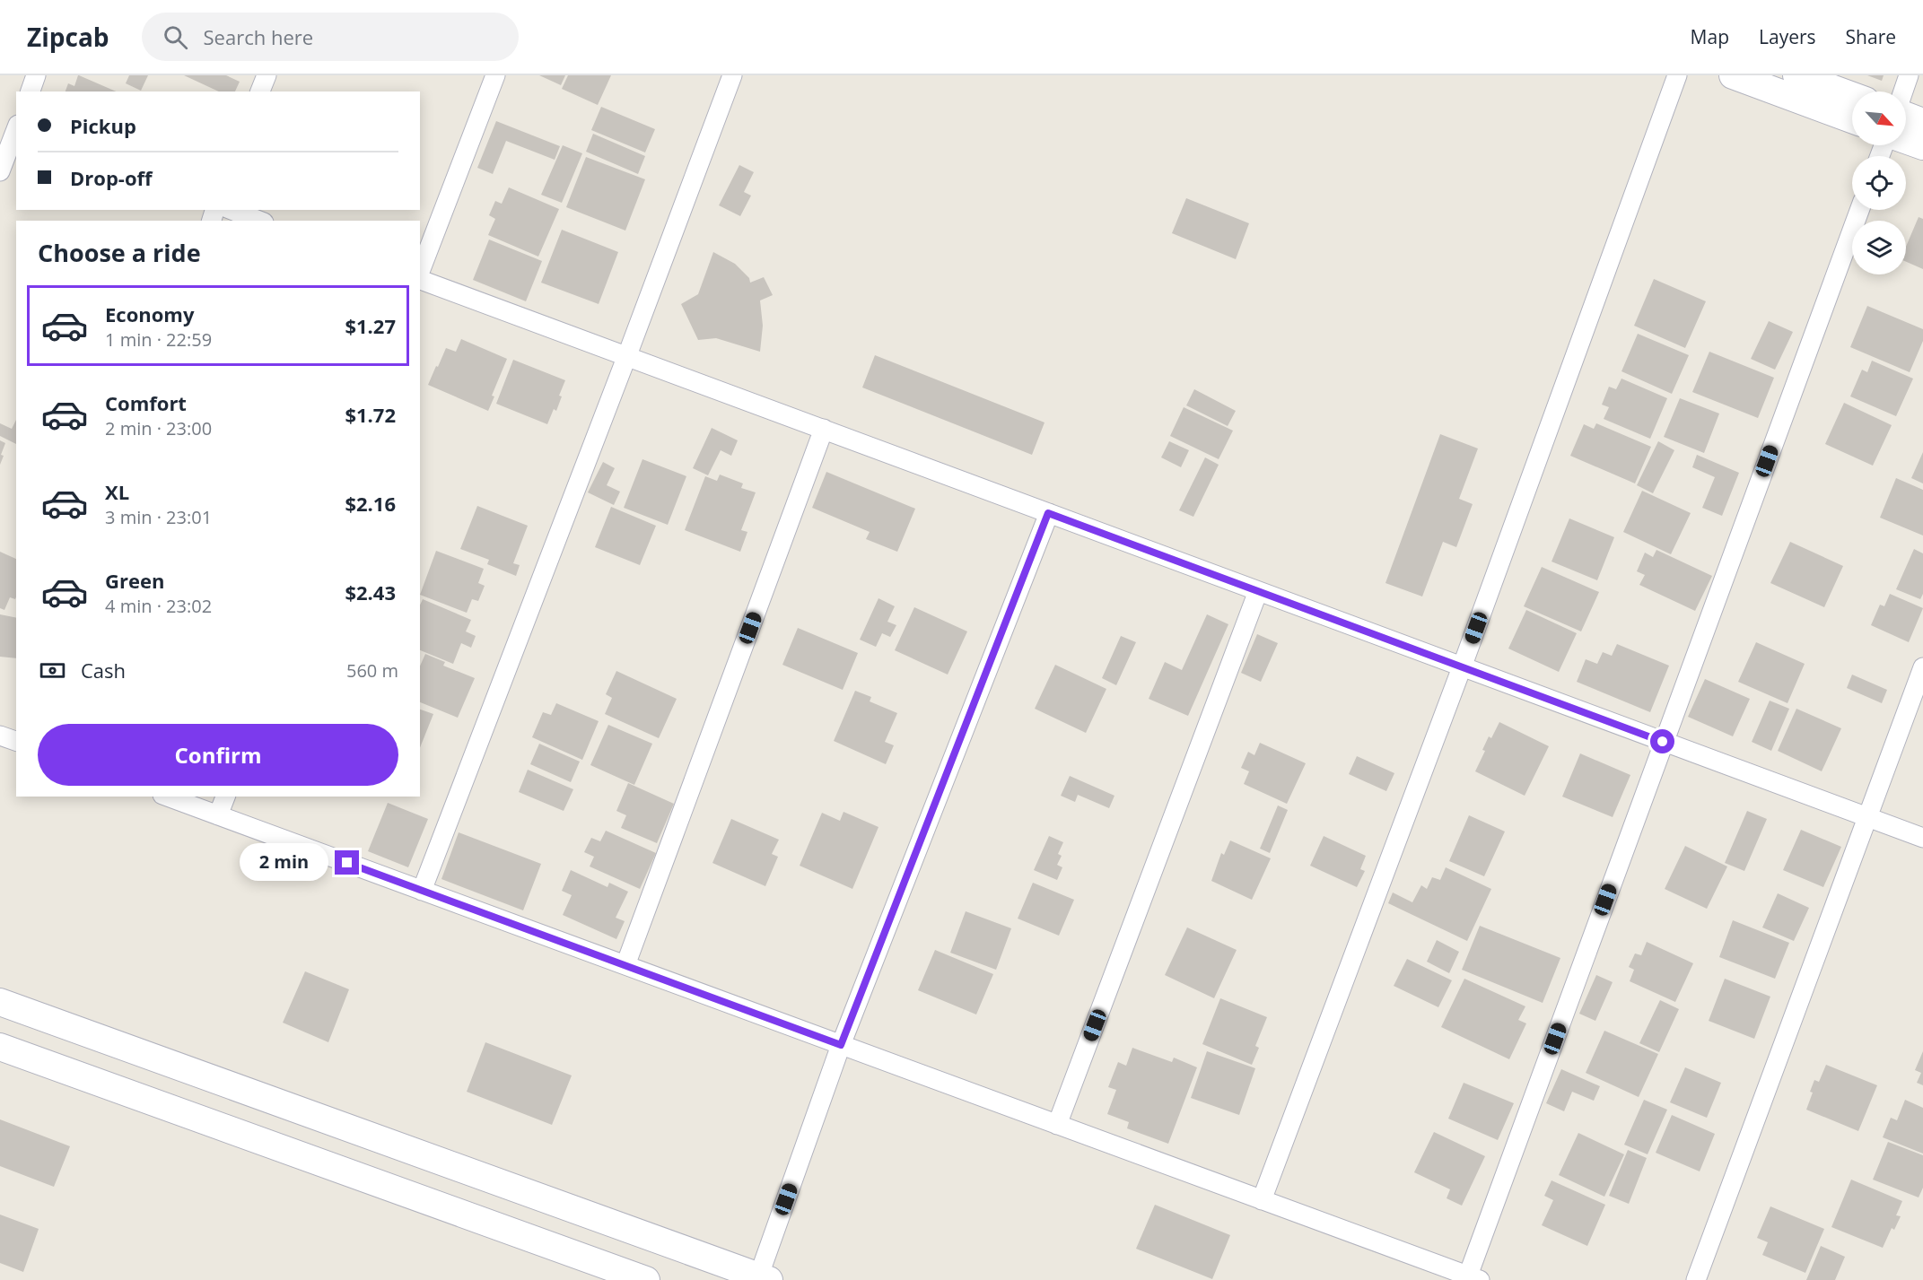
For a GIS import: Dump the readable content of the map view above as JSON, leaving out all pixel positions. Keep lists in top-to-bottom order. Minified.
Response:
{"north":"bottom right","page":{"header":"Zipcab","search":"Search here","nav":["Map","Layers","Share"],"banner":["Pickup","Drop-off"],"heading":"Choose a ride","list":[{"name":"Economy","note":"1 min · 22:59","value":"$1.27"},{"name":"Comfort","note":"2 min · 23:00","value":"$1.72"},{"name":"XL","note":"3 min · 23:01","value":"$2.16"},{"name":"Green","note":"4 min · 23:02","value":"$2.43"}],"pay":["Cash","560 m"],"buttons":"Confirm","bubble":"2 min"}}
